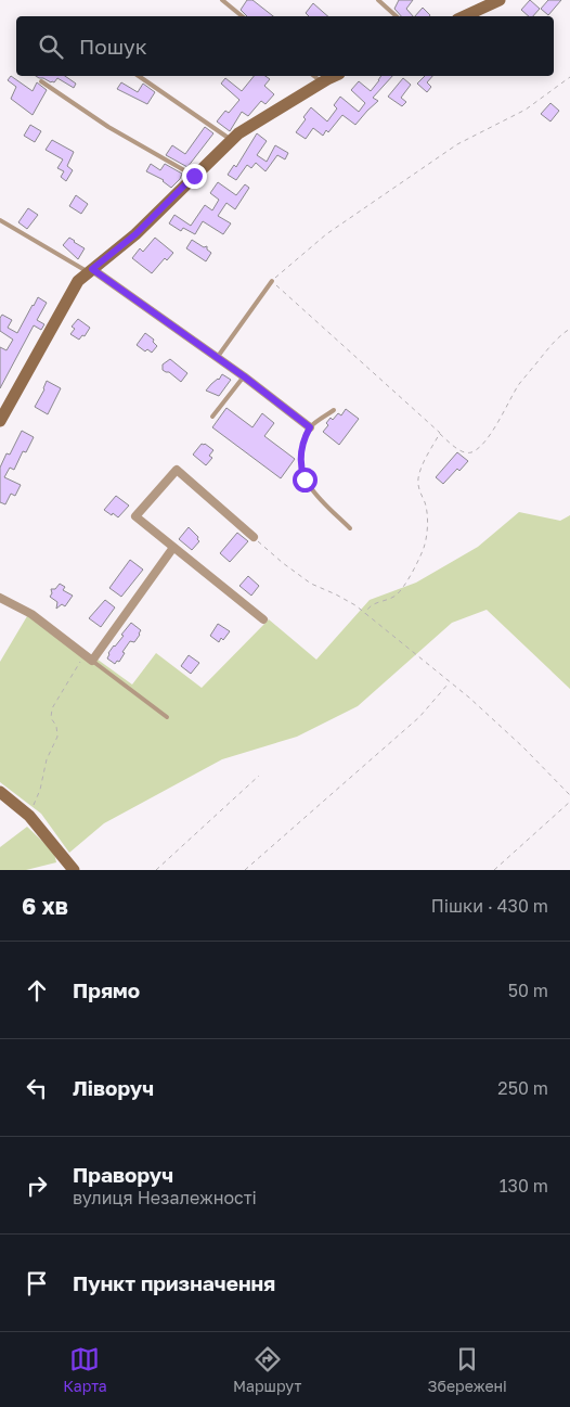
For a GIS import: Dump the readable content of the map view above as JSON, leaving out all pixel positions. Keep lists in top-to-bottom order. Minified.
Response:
{"page":{"search":"Пошук","heading":["6 хв","Пішки · 430 m"],"list":[["Прямо","50 m"],["Ліворуч","250 m"],["Праворуч","вулиця Незалежності","130 m"],"Пункт призначення"],"nav":["Карта","Маршрут","Збережені"]}}
